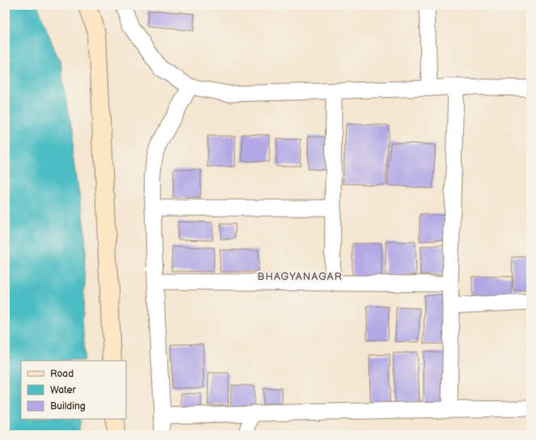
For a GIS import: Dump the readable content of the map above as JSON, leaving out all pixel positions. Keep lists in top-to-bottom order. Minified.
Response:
{"districts":["BHAGYANAGAR"],"legend":["Road","Water","Building"]}
